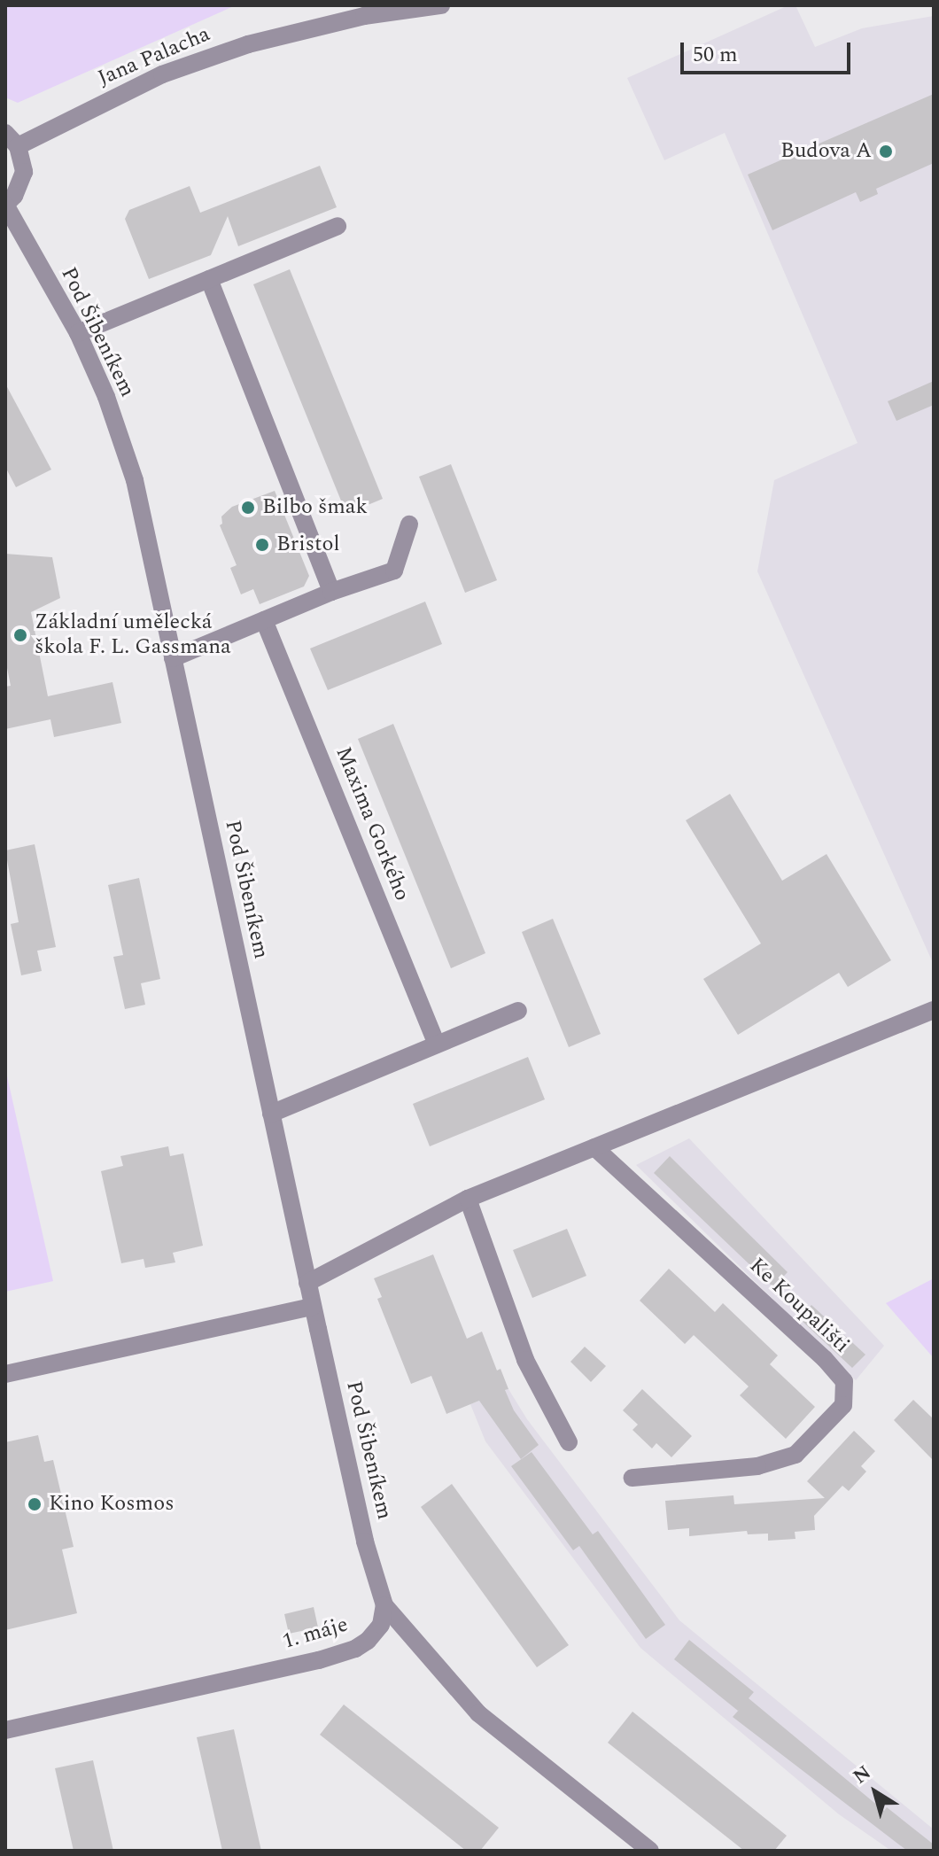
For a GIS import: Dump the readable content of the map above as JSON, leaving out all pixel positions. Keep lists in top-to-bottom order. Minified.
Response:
{"streets":{"street":["Jana Palacha","Pod Šibeníkem","Maxima Gorkého","Ke Koupališti","1. máje"]},"crossings":[["Pod Šibeníkem","1. máje"]],"places":["Budova A","Bilbo šmak","Bristol","Základní umělecká škola F. L. Gassmana","Kino Kosmos"],"scale_bar":"50 m","north":"top left"}
